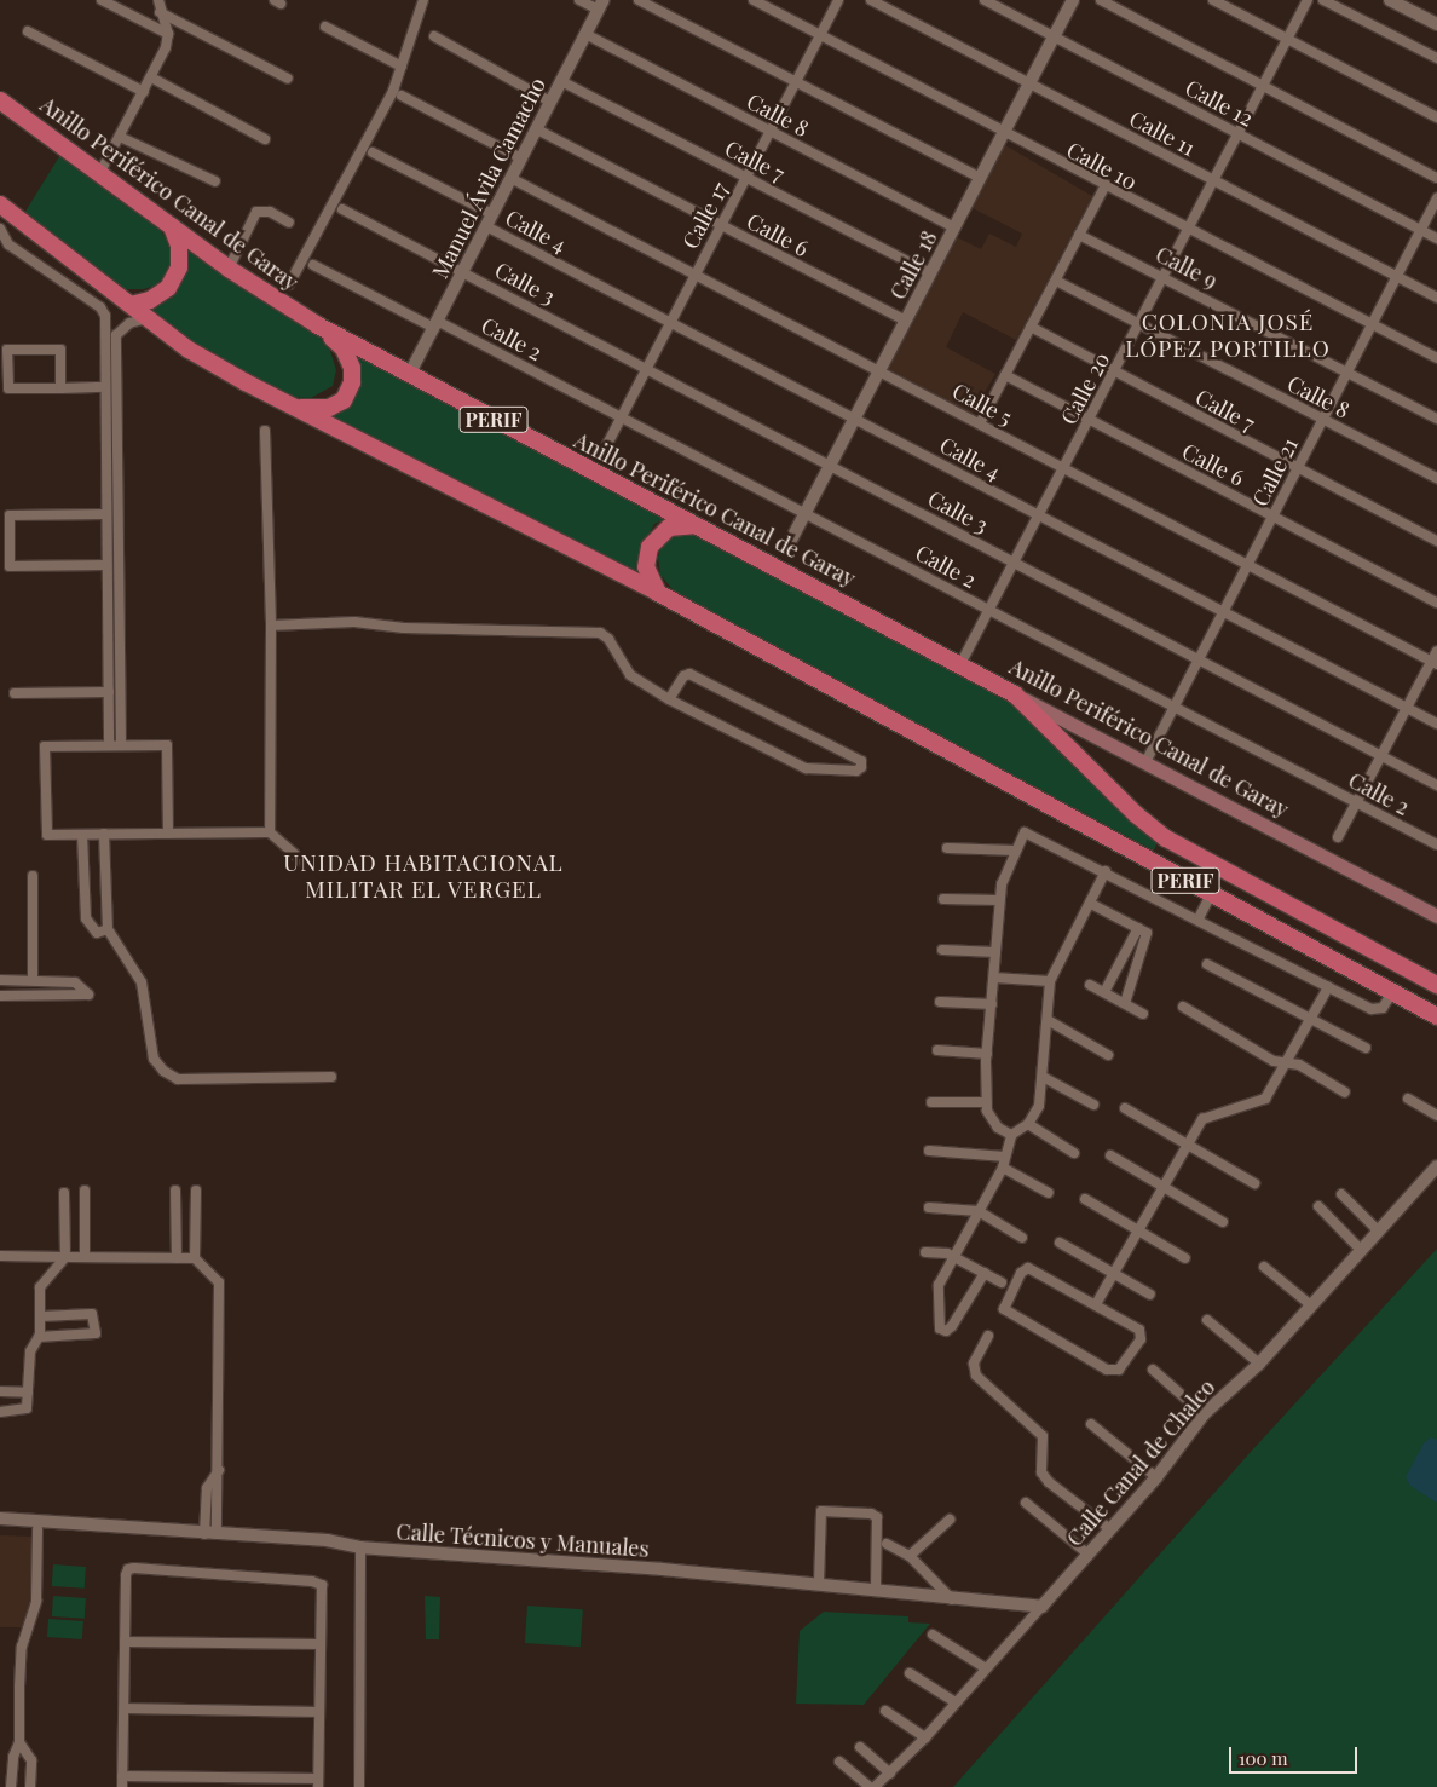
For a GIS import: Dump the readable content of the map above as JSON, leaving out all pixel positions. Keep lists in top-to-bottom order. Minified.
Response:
{"streets":{"highway":["Anillo Periférico Canal de Garay","PERIF"],"street":["Calle 12","Calle 8","Calle 11","Calle 7","Calle 10","Manuel Ávila Camacho","Calle 17","Calle 4","Calle 6","Calle 18","Calle 9","Calle 3","Calle 2","Calle 20","Calle 5","Calle 21","Calle Canal de Chalco","Calle Técnicos y Manuales"]},"crossings":[["Calle 12","Calle 18"],["Calle 12","Calle 20"],["Calle 12","Calle 21"],["Calle 8","Manuel Ávila Camacho"],["Calle 8","Calle 17"],["Calle 8","Calle 18"],["Calle 8","Calle 20"],["Calle 8","Calle 21"],["Calle 11","Calle 18"],["Calle 11","Calle 20"],["Calle 11","Calle 21"],["Calle 7","Manuel Ávila Camacho"],["Calle 7","Calle 17"],["Calle 7","Calle 18"],["Calle 7","Calle 20"],["Calle 7","Calle 21"],["Calle 10","Calle 17"],["Calle 10","Calle 18"],["Calle 10","Calle 20"],["Calle 10","Calle 21"],["Manuel Ávila Camacho","Anillo Periférico Canal de Garay"],["Manuel Ávila Camacho","Calle 4"],["Manuel Ávila Camacho","Calle 6"],["Manuel Ávila Camacho","Calle 3"],["Manuel Ávila Camacho","Calle 2"],["Manuel Ávila Camacho","Calle 5"],["Anillo Periférico Canal de Garay","Calle 20"],["Anillo Periférico Canal de Garay","PERIF"],["Anillo Periférico Canal de Garay","Calle 21"],["Calle 17","Calle 4"],["Calle 17","Calle 6"],["Calle 17","Calle 3"],["Calle 17","Calle 2"],["Calle 17","Calle 5"],["Calle 4","Calle 18"],["Calle 4","Calle 20"],["Calle 4","Calle 21"],["Calle 6","Calle 18"],["Calle 6","Calle 20"],["Calle 6","Calle 21"],["Calle 18","Calle 3"],["Calle 18","Calle 2"],["Calle 18","Calle 5"],["Calle 9","Calle 20"],["Calle 9","Calle 21"],["Calle 3","Calle 20"],["Calle 3","Calle 21"],["Calle 2","Calle 20"],["Calle 2","Calle 21"],["Calle 20","Calle 5"],["Calle 5","Calle 21"],["Calle Canal de Chalco","Calle Técnicos y Manuales"]],"districts":["COLONIA JOSÉ LÓPEZ PORTILLO","UNIDAD HABITACIONAL MILITAR EL VERGEL"],"scale_bar":"100 m"}
